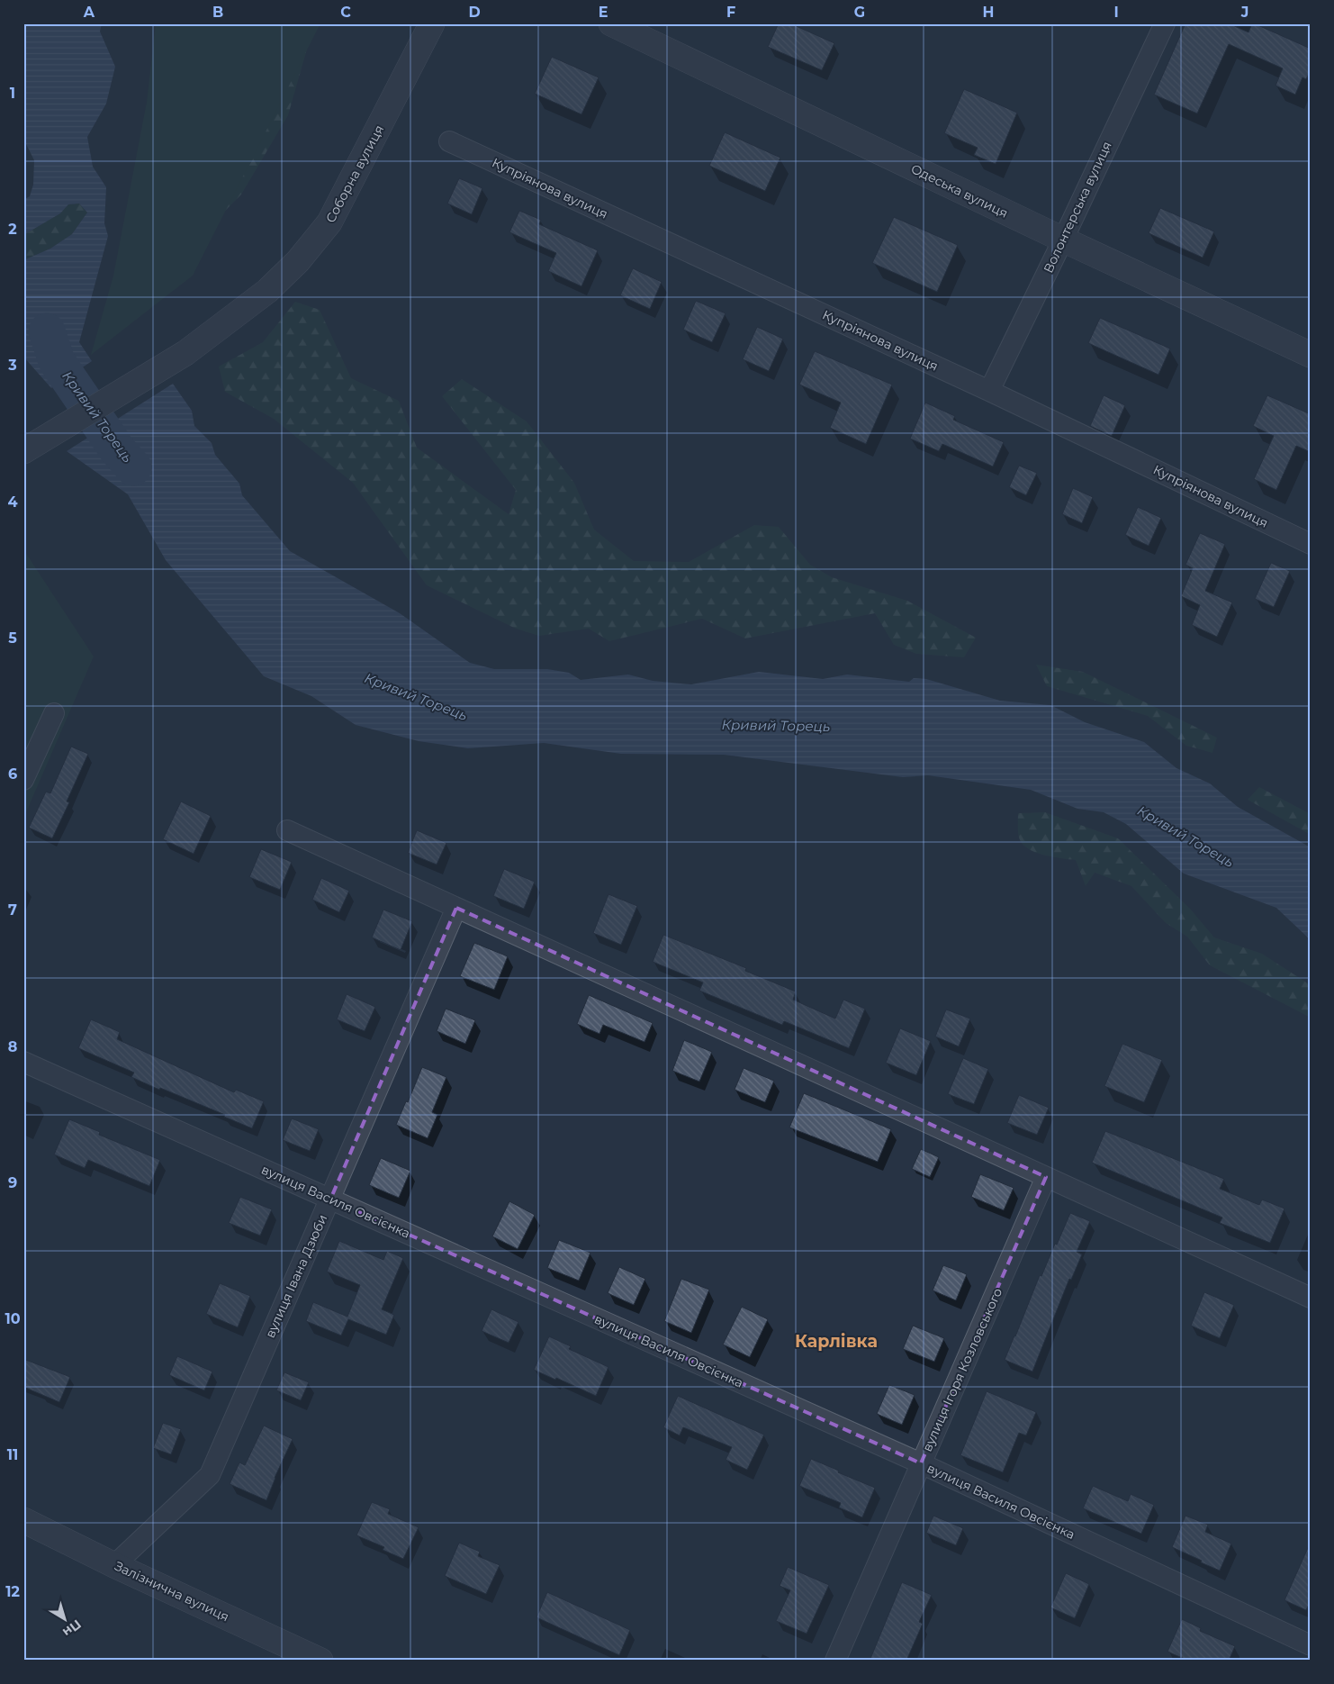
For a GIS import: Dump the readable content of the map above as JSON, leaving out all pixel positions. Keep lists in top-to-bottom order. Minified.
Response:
{"streets":{"street":["Соборна вулиця","Купріянова вулиця","Одеська вулиця","Волонтерська вулиця","вулиця Василя Овсієнка","вулиця Івана Дзюби","вулиця Ігоря Козловського","Залізнична вулиця"]},"crossings":[["Купріянова вулиця","Волонтерська вулиця"],["Одеська вулиця","Волонтерська вулиця"],["вулиця Василя Овсієнка","вулиця Івана Дзюби"],["вулиця Василя Овсієнка","вулиця Ігоря Козловського"],["вулиця Івана Дзюби","Залізнична вулиця"]],"districts":["Карлівка"],"water":["Кривий Торець"],"north":"bottom right","grid":{"columns":["A","B","C","D","E","F","G","H","I","J"],"rows":["1","2","3","4","5","6","7","8","9","10","11","12"]}}
